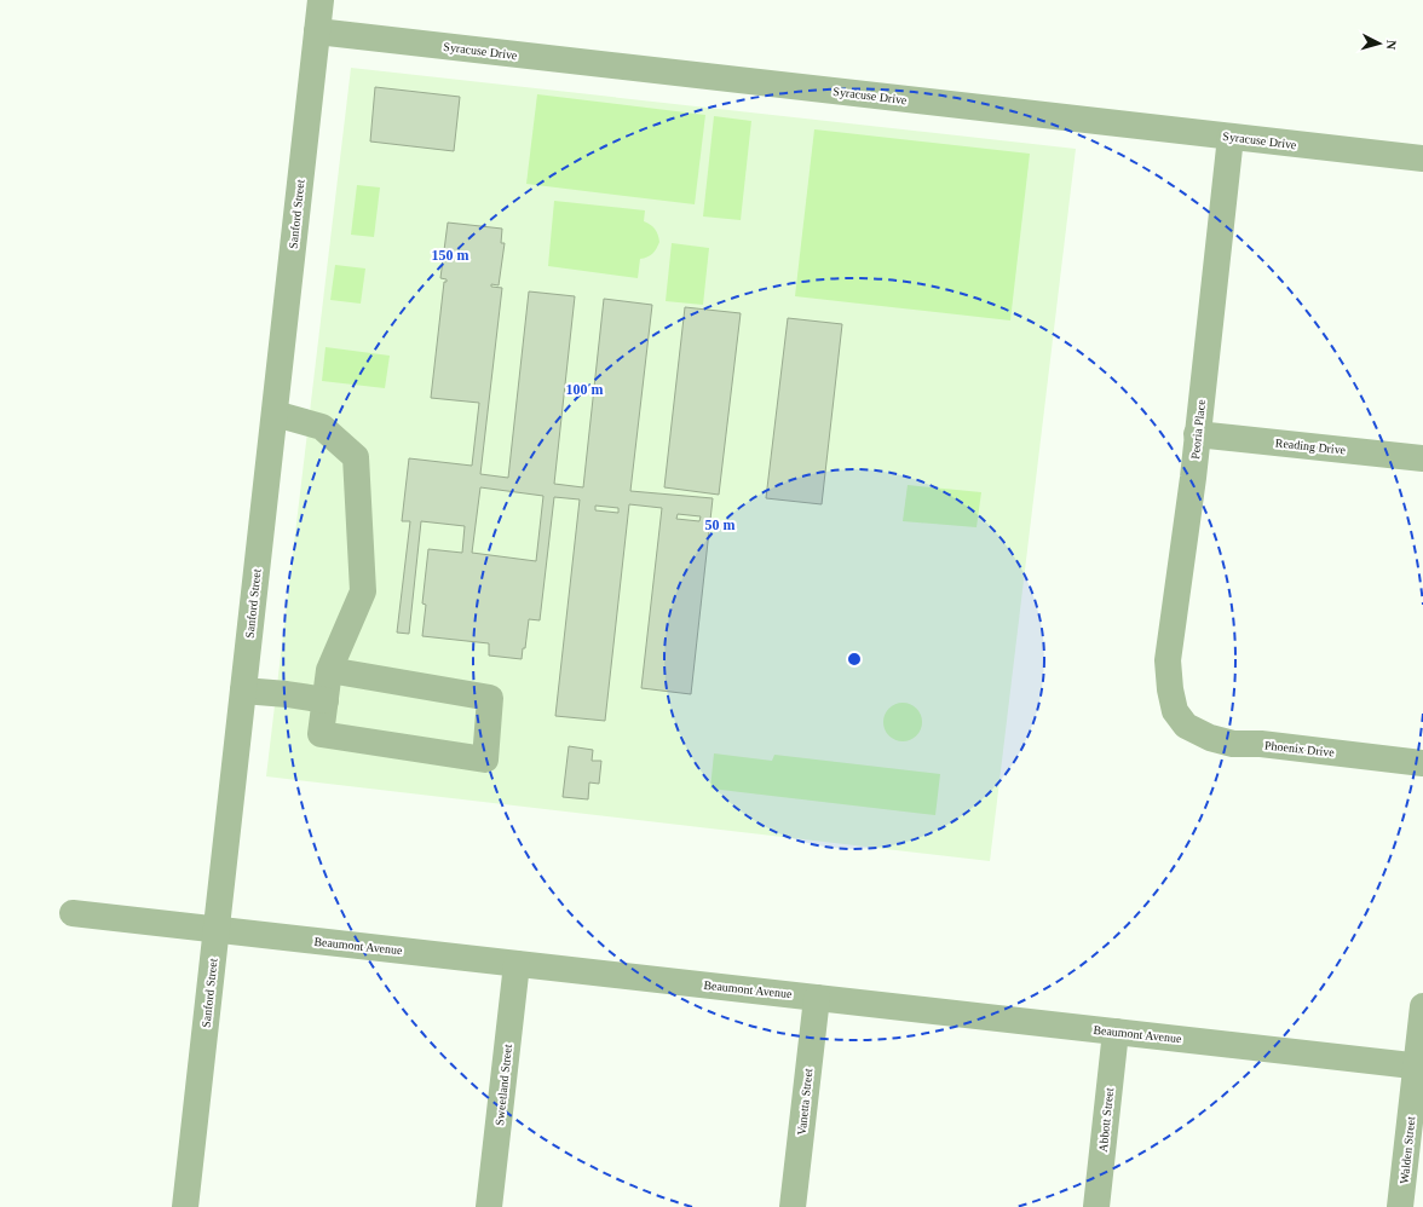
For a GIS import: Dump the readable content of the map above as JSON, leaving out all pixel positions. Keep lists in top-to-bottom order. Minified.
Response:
{"streets":{"street":["Syracuse Drive","Sanford Street","Peoria Place","Reading Drive","Phoenix Drive","Beaumont Avenue","Sweetland Street","Vanetta Street","Abbott Street","Walden Street"]},"crossings":[["Syracuse Drive","Sanford Street"],["Syracuse Drive","Peoria Place"],["Sanford Street","Beaumont Avenue"],["Peoria Place","Reading Drive"],["Peoria Place","Phoenix Drive"],["Beaumont Avenue","Sweetland Street"],["Beaumont Avenue","Vanetta Street"],["Beaumont Avenue","Abbott Street"],["Beaumont Avenue","Walden Street"]],"north":"right","rings":["150 m","100 m","50 m"]}
